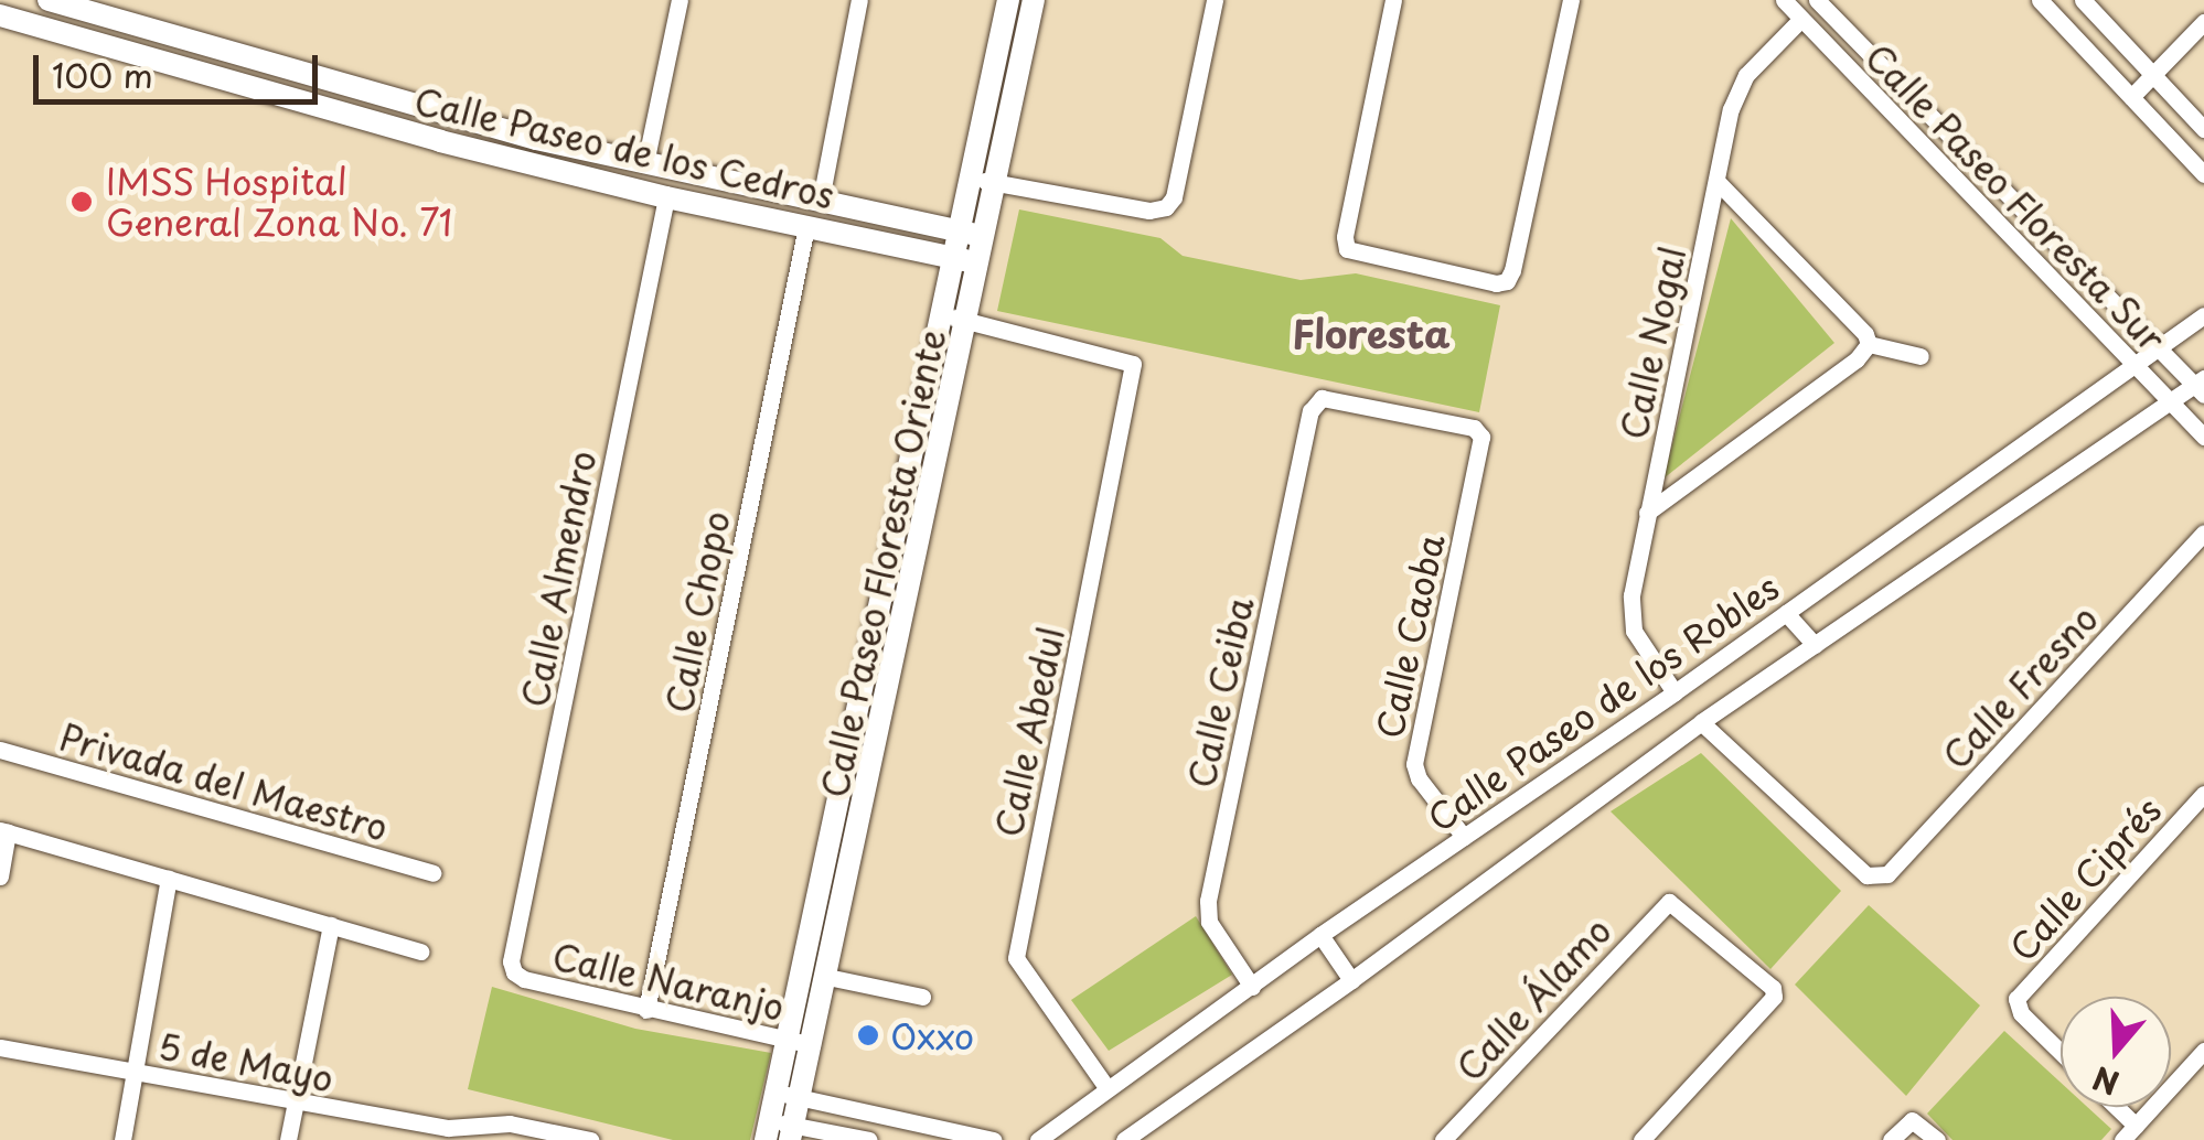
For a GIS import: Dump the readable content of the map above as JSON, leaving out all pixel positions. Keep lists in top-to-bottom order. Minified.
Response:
{"streets":{"main road":["Calle Paseo de los Cedros","Calle Paseo Floresta Oriente"],"street":["Calle Paseo Floresta Sur","Calle Nogal","Calle Almendro","Calle Chopo","Calle Caoba","Calle Fresno","Calle Ceiba","Calle Paseo de los Robles","Calle Abedul","Privada del Maestro","Calle Ciprés","Calle Naranjo","Calle Álamo","5 de Mayo"]},"crossings":[["Calle Paseo de los Cedros","Calle Paseo Floresta Oriente"],["Calle Paseo de los Cedros","Calle Almendro"],["Calle Paseo de los Cedros","Calle Chopo"],["Calle Paseo Floresta Sur","Calle Nogal"],["Calle Paseo Floresta Sur","Calle Paseo de los Robles"],["Calle Nogal","Calle Paseo de los Robles"],["Calle Paseo Floresta Oriente","Calle Abedul"],["Calle Paseo Floresta Oriente","Calle Naranjo"],["Calle Almendro","Calle Naranjo"],["Calle Chopo","Calle Naranjo"],["Calle Caoba","Calle Ceiba"],["Calle Caoba","Calle Paseo de los Robles"],["Calle Fresno","Calle Paseo de los Robles"],["Calle Ceiba","Calle Paseo de los Robles"],["Calle Paseo de los Robles","Calle Abedul"]],"districts":["Floresta"],"places":["IMSS Hospital General Zona No. 71","Oxxo"],"scale_bar":"100 m","north":"bottom"}
